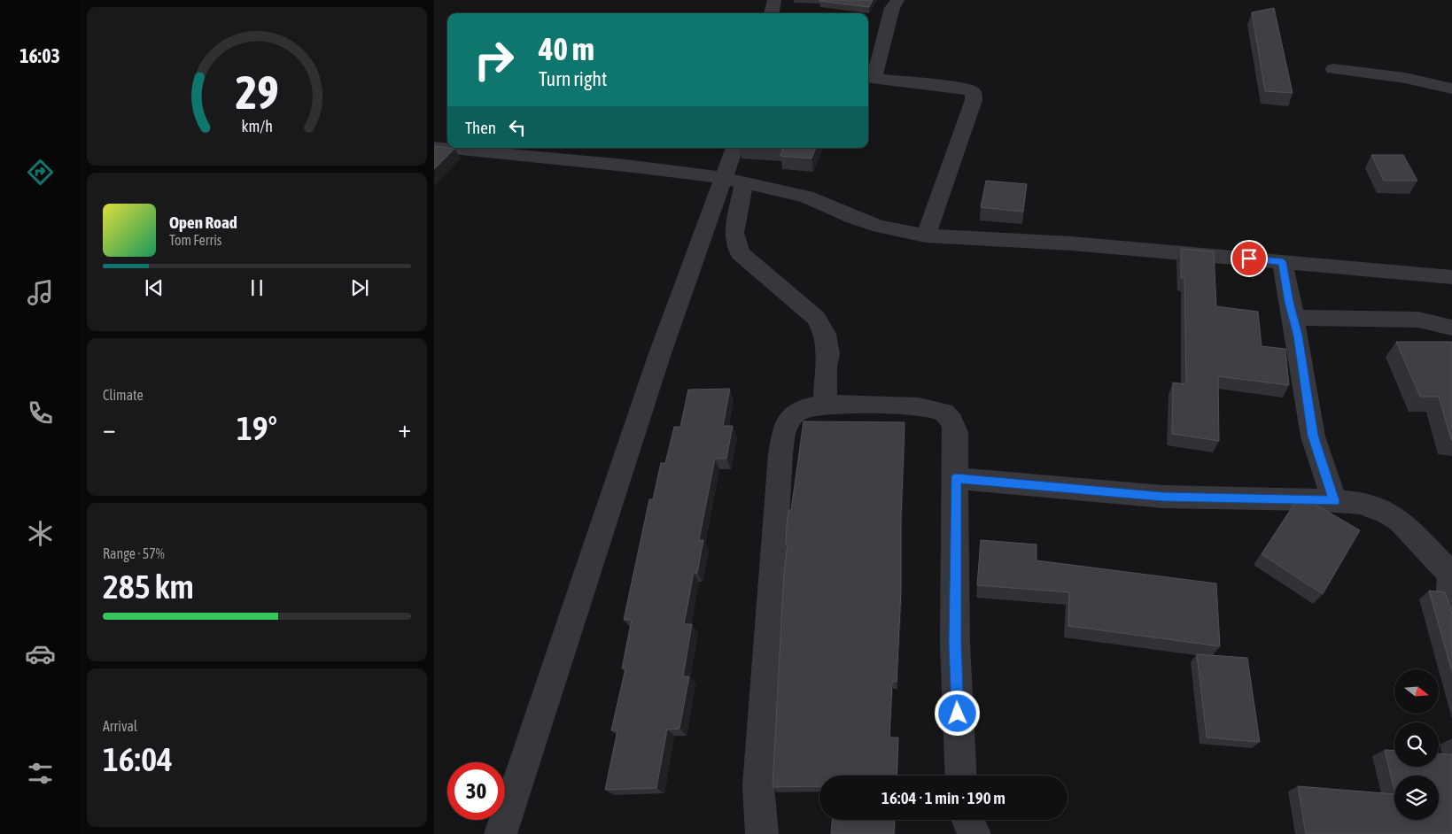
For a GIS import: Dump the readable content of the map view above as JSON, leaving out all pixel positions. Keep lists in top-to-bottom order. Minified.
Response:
{"north":"right","page":{"tabs":"16:03","turn":["40 m","Turn right"],"then":"Then","song":["Open Road","Tom Ferris"],"tile":["Climate",["Range · 57%","285 km"],["Arrival","16:04"]],"heat":["−","19°","+"],"limit":"30","trip":"16:04 · 1 min · 190 m","gauge":["29","km/h"]}}
